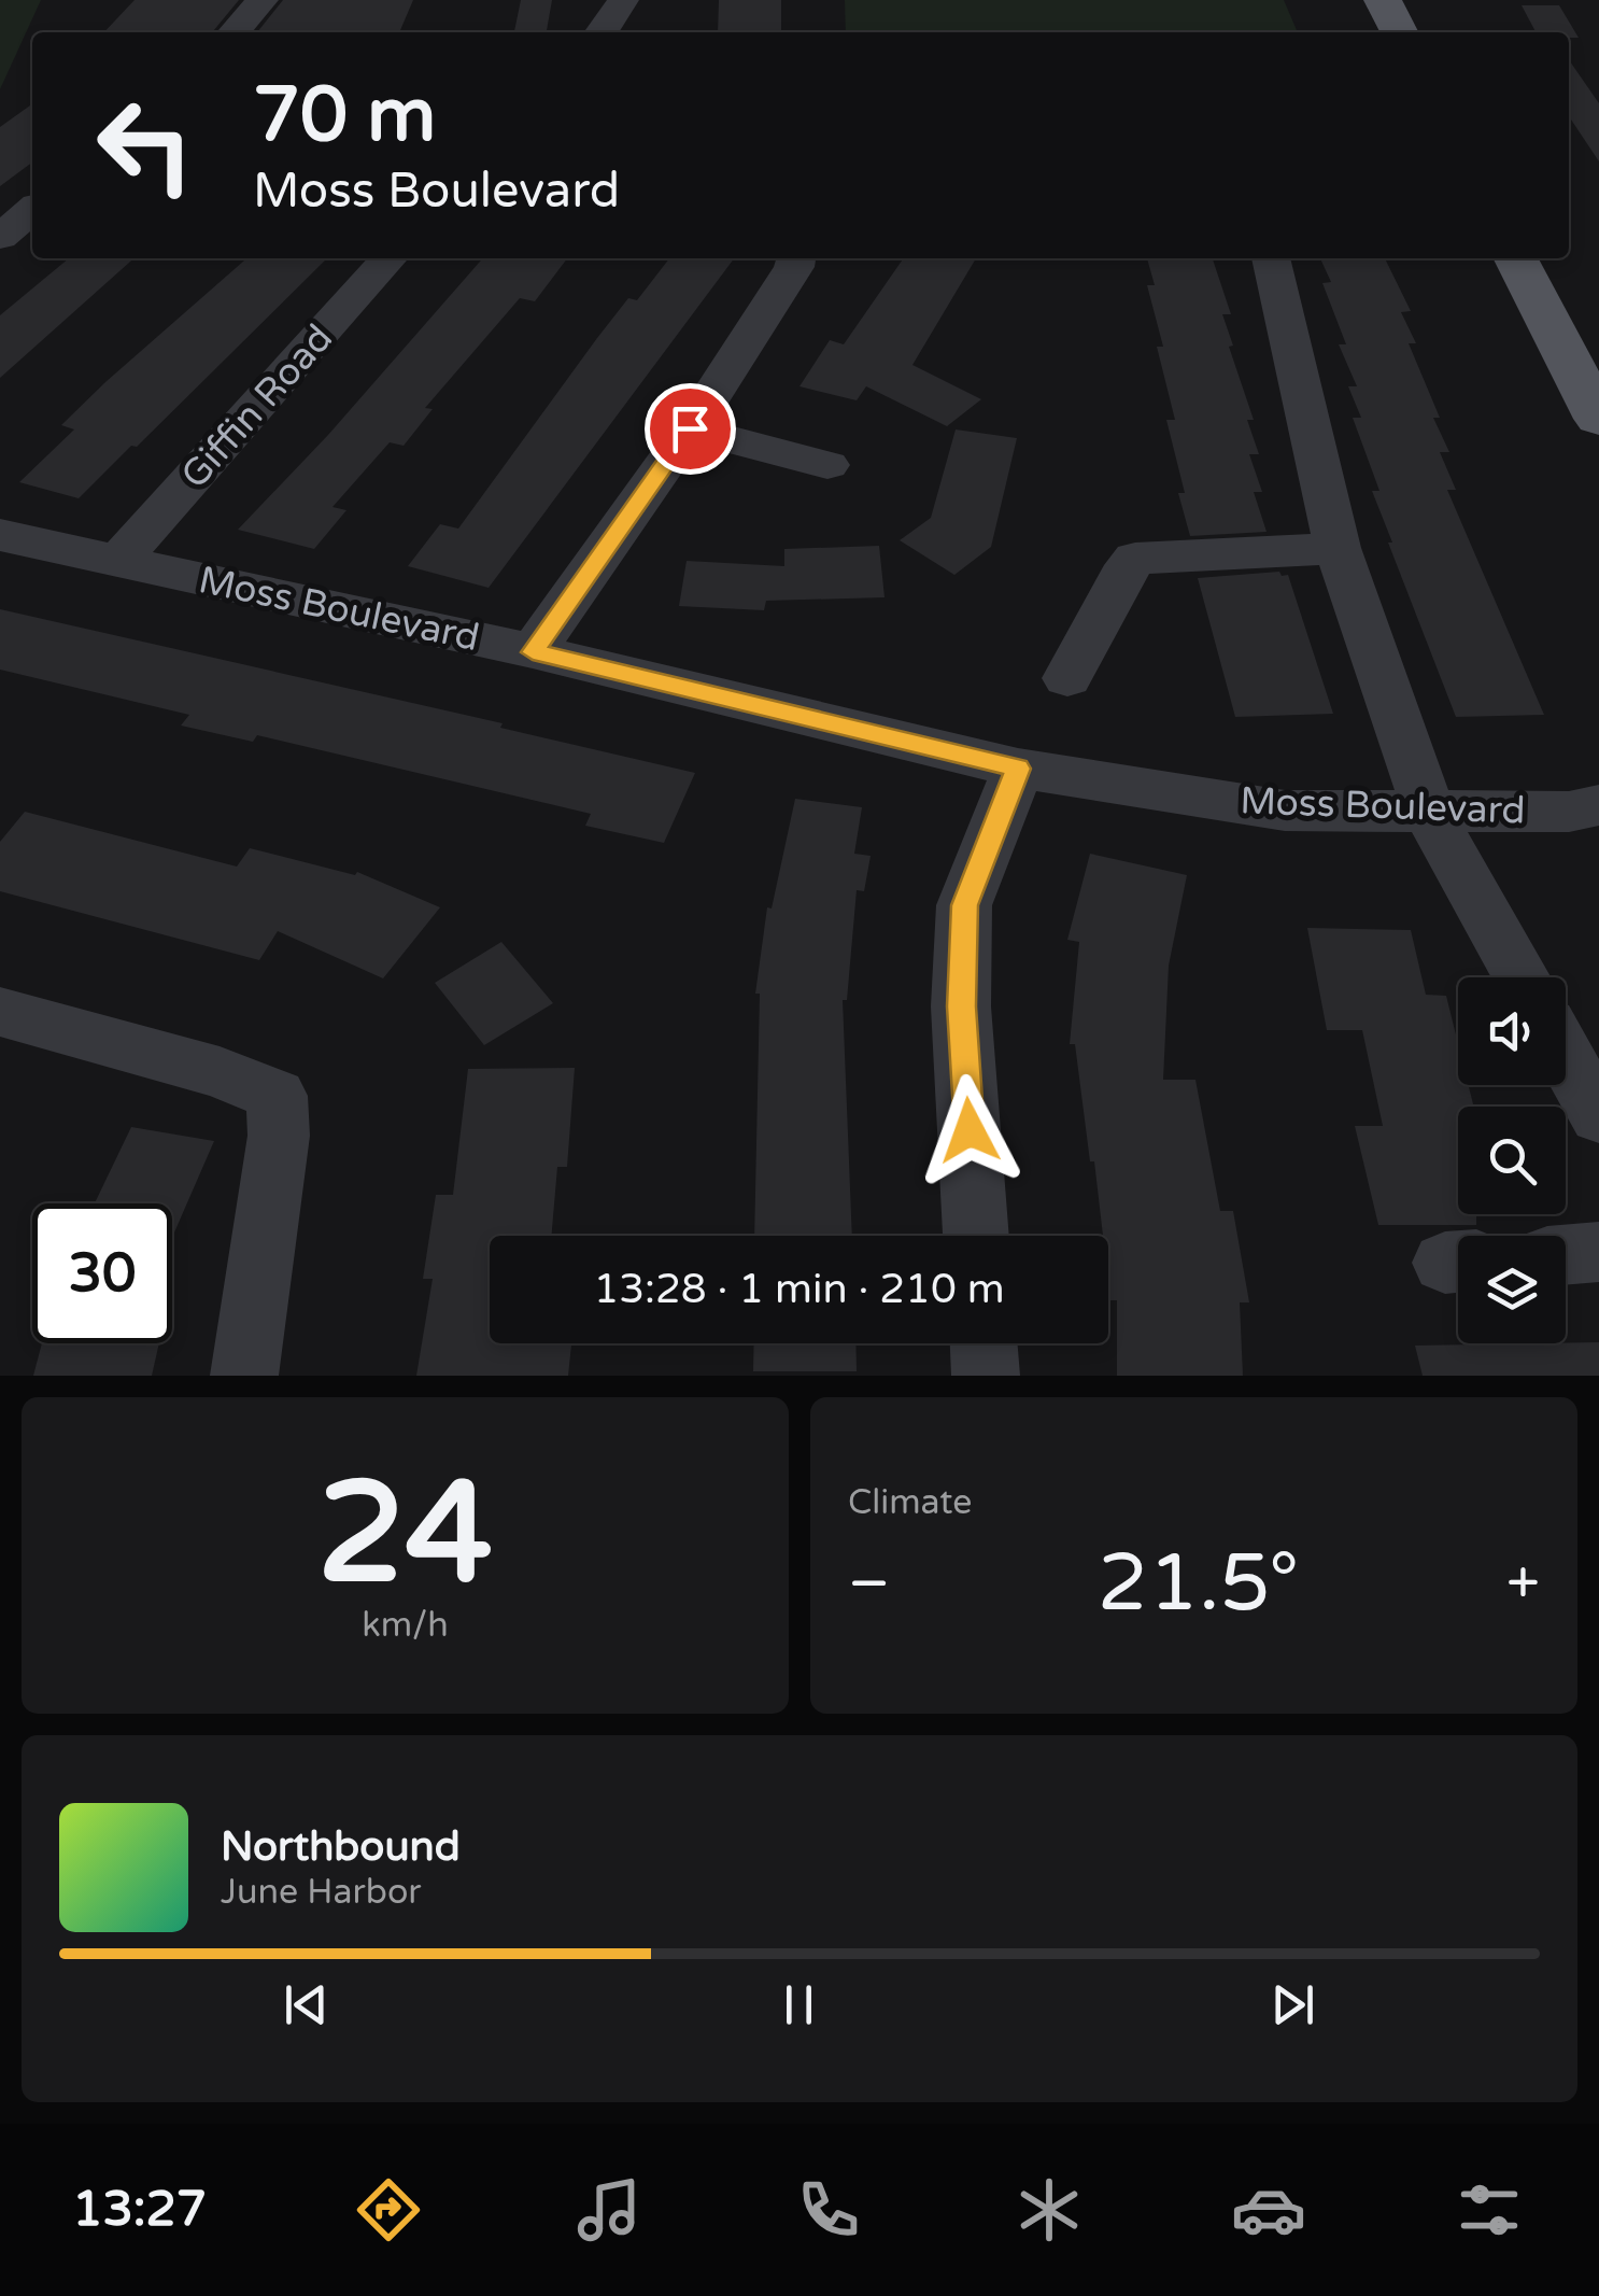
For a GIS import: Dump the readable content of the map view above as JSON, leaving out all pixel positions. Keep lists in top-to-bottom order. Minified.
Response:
{"streets":{"street":["Giffin Road","Moss Boulevard"]},"crossings":[["Giffin Road","Moss Boulevard"]],"page":{"turn":["70 m","Moss Boulevard"],"limit":"30","trip":"13:28 · 1 min · 210 m","tile":[["24","km/h"],"Climate"],"heat":["−","21.5°","+"],"song":["Northbound","June Harbor"],"tabs":"13:27"}}
